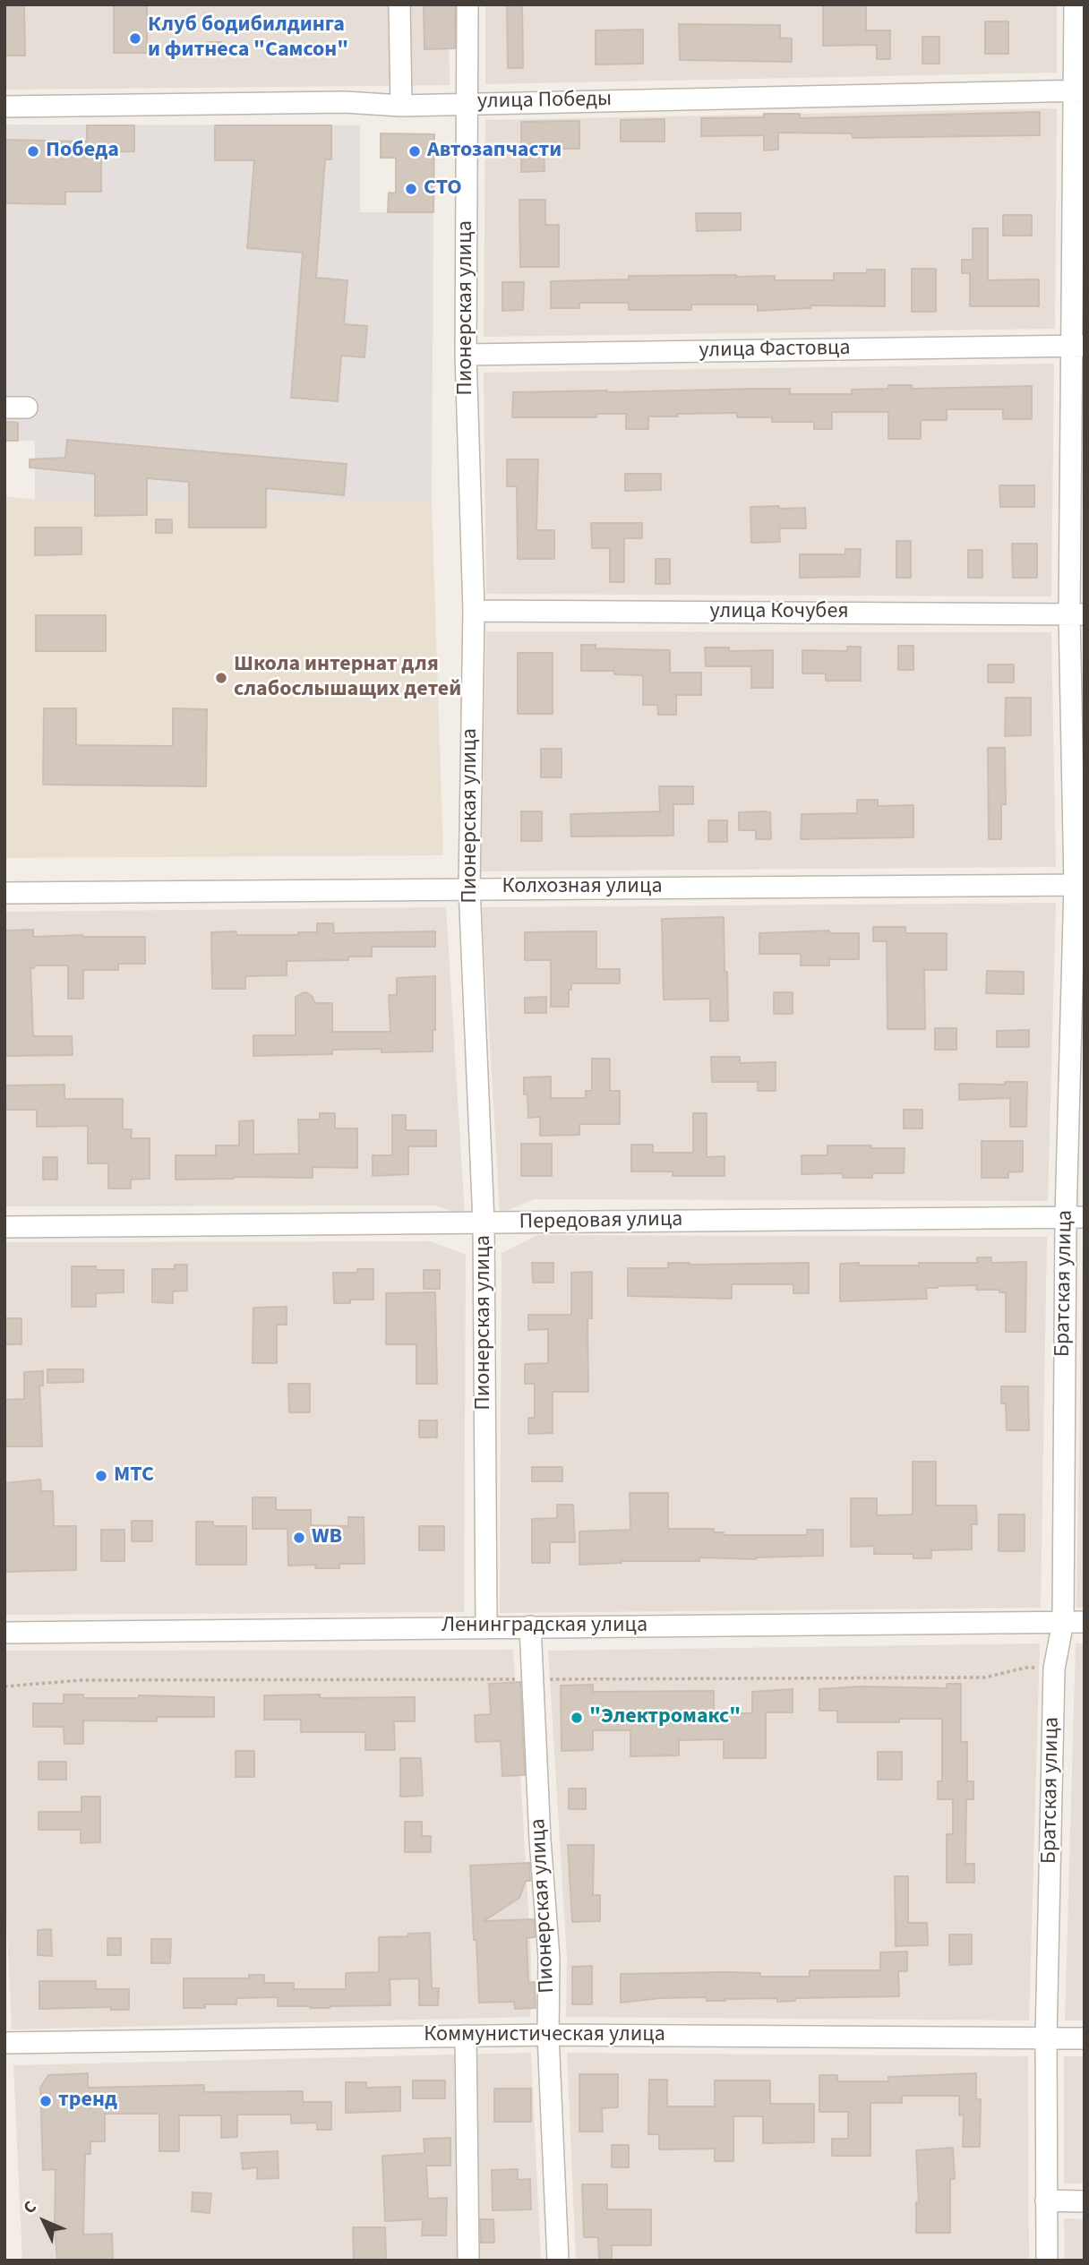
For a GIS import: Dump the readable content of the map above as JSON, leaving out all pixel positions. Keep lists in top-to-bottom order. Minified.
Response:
{"streets":{"street":["улица Победы","Пионерская улица","улица Фастовца","улица Кочубея","Колхозная улица","Передовая улица","Братская улица","Ленинградская улица","Коммунистическая улица"]},"crossings":[["улица Победы","Пионерская улица"],["улица Победы","Братская улица"],["Пионерская улица","улица Фастовца"],["Пионерская улица","улица Кочубея"],["Пионерская улица","Колхозная улица"],["Пионерская улица","Передовая улица"],["Пионерская улица","Ленинградская улица"],["Пионерская улица","Коммунистическая улица"],["улица Фастовца","Братская улица"],["улица Кочубея","Братская улица"],["Колхозная улица","Братская улица"],["Передовая улица","Братская улица"],["Братская улица","Ленинградская улица"],["Братская улица","Коммунистическая улица"]],"places":["Клуб бодибилдинга и фитнеса \"Самсон\"","Победа","Автозапчасти","СТО","Школа интернат для слабослышащих детей","МТС","WB","\"Электромакс\"","тренд"],"north":"top left"}
